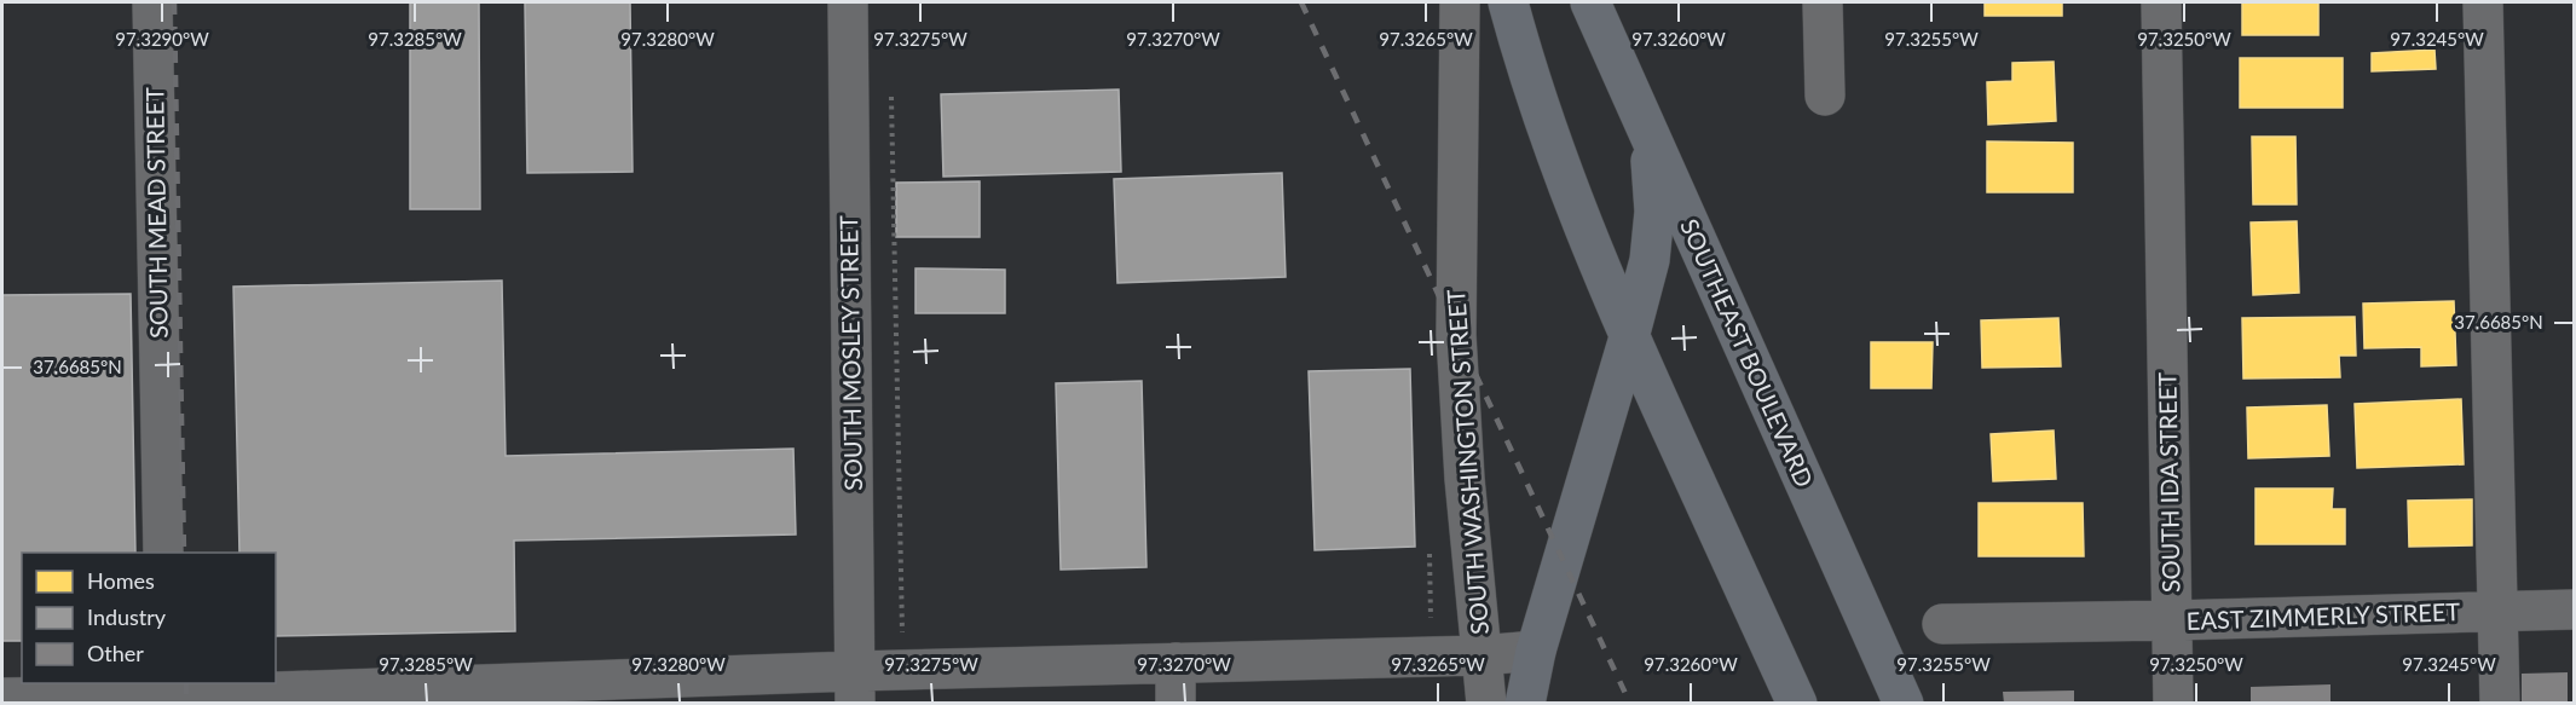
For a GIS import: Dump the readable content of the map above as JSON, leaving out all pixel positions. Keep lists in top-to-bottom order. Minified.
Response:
{"streets":{"main road":["SOUTHEAST BOULEVARD"],"street":["SOUTH MEAD STREET","SOUTH MOSLEY STREET","SOUTH WASHINGTON STREET","SOUTH IDA STREET","EAST ZIMMERLY STREET"]},"crossings":[["SOUTH IDA STREET","EAST ZIMMERLY STREET"]],"legend":["Homes","Industry","Other"],"coordinates":["97.3290°W","97.3285°W","97.3280°W","97.3275°W","97.3270°W","97.3265°W","97.3260°W","97.3255°W","97.3250°W","97.3245°W","37.6685°N"]}
